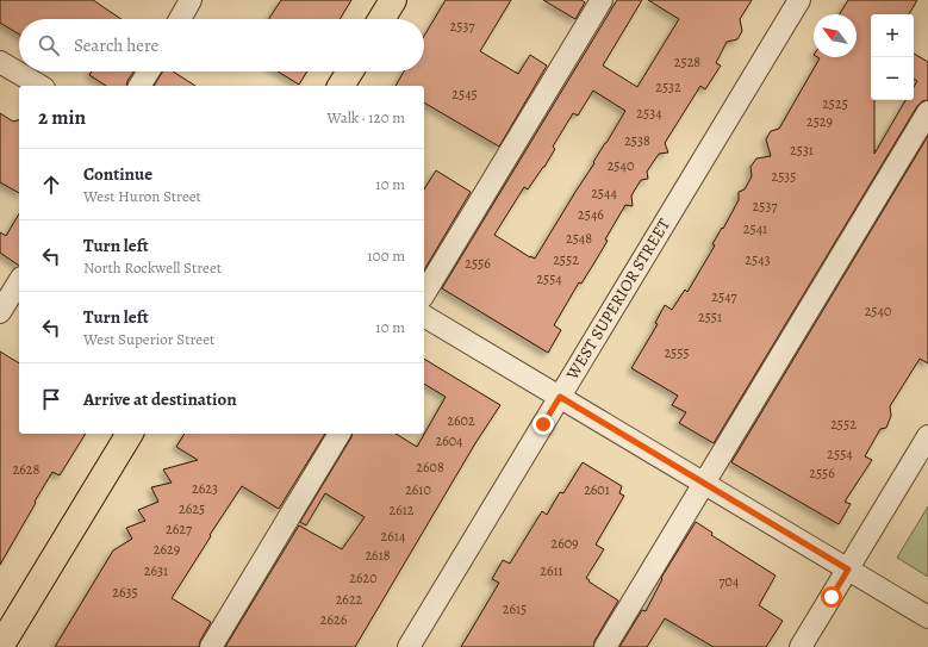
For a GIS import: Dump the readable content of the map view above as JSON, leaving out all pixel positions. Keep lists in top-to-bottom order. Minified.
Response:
{"streets":{"street":["WEST SUPERIOR STREET"]},"house_numbers":["2537","2528","2532","2545","2525","2534","2529","2538","2531","2540","2535","2544","2537","2546","2541","2548","2552","2543","2556","2554","2547","2540","2551","2555","2602","2552","2604","2554","2608","2628","2556","2623","2610","2601","2625","2612","2627","2614","2609","2629","2618","2631","2611","2620","704","2635","2622","2615","2626"],"north":"top left","page":{"map_buttons":["+","−"],"search":"Search here","heading":["2 min","Walk · 120 m"],"list":[["Continue","West Huron Street","10 m"],["Turn left","North Rockwell Street","100 m"],["Turn left","West Superior Street","10 m"],"Arrive at destination"]}}
